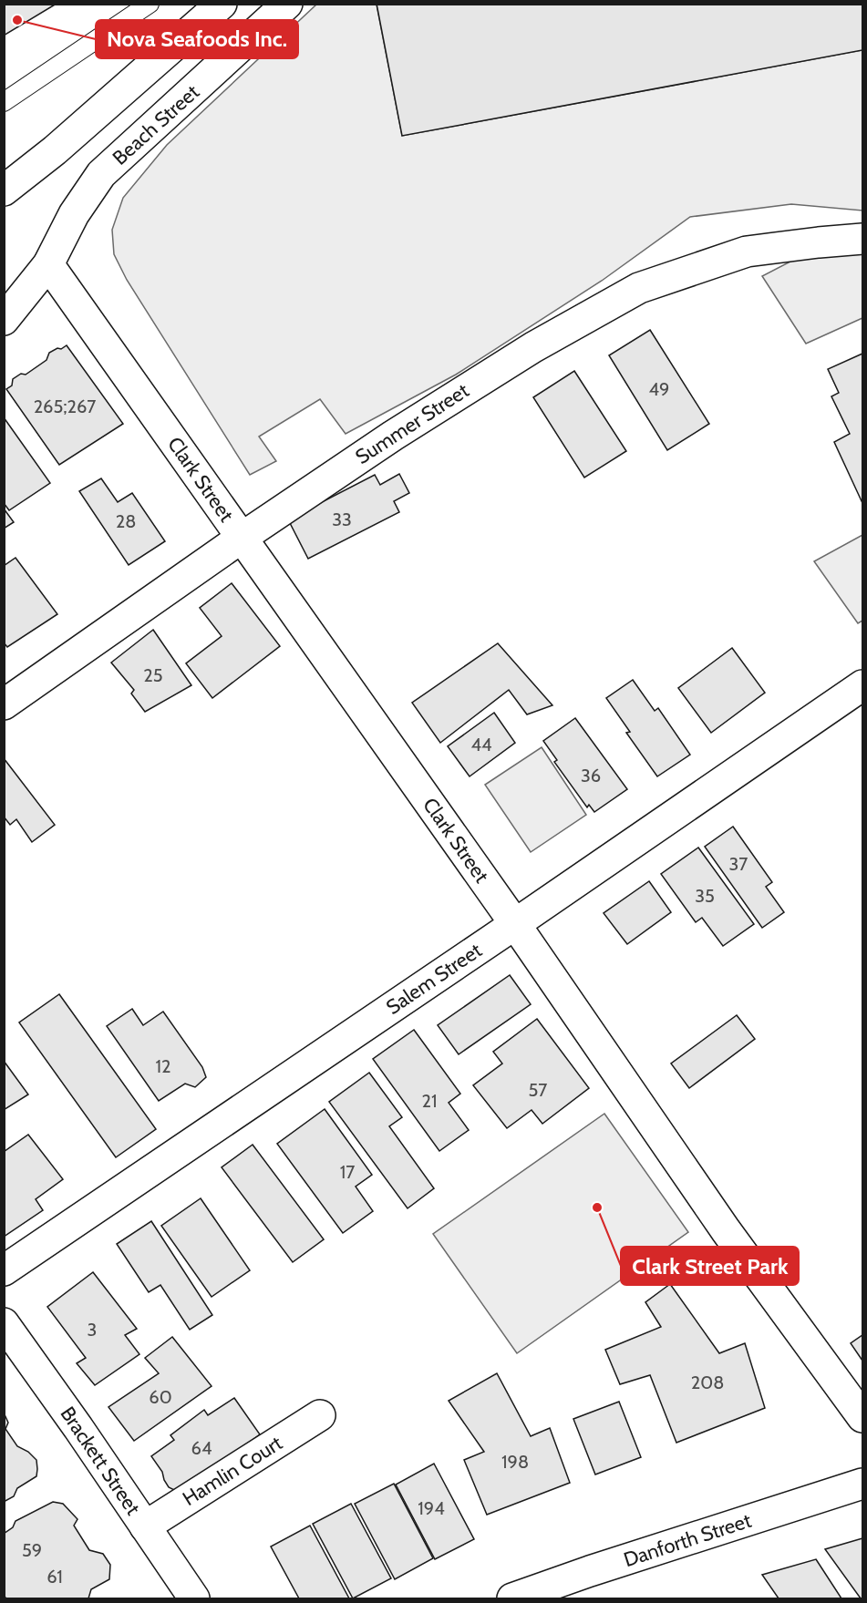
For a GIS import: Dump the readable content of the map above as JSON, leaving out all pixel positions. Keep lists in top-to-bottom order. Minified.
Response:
{"streets":{"street":["Beach Street","Summer Street","Clark Street","Salem Street","Brackett Street","Hamlin Court","Danforth Street"]},"crossings":[["Beach Street","Clark Street"],["Summer Street","Clark Street"],["Clark Street","Salem Street"],["Brackett Street","Hamlin Court"]],"places":["Nova Seafoods Inc.","Clark Street Park"],"house_numbers":["49","265;267","33","28","25","44","36","37","35","12","57","21","17","3","208","60","64","198","194","59","61"]}
